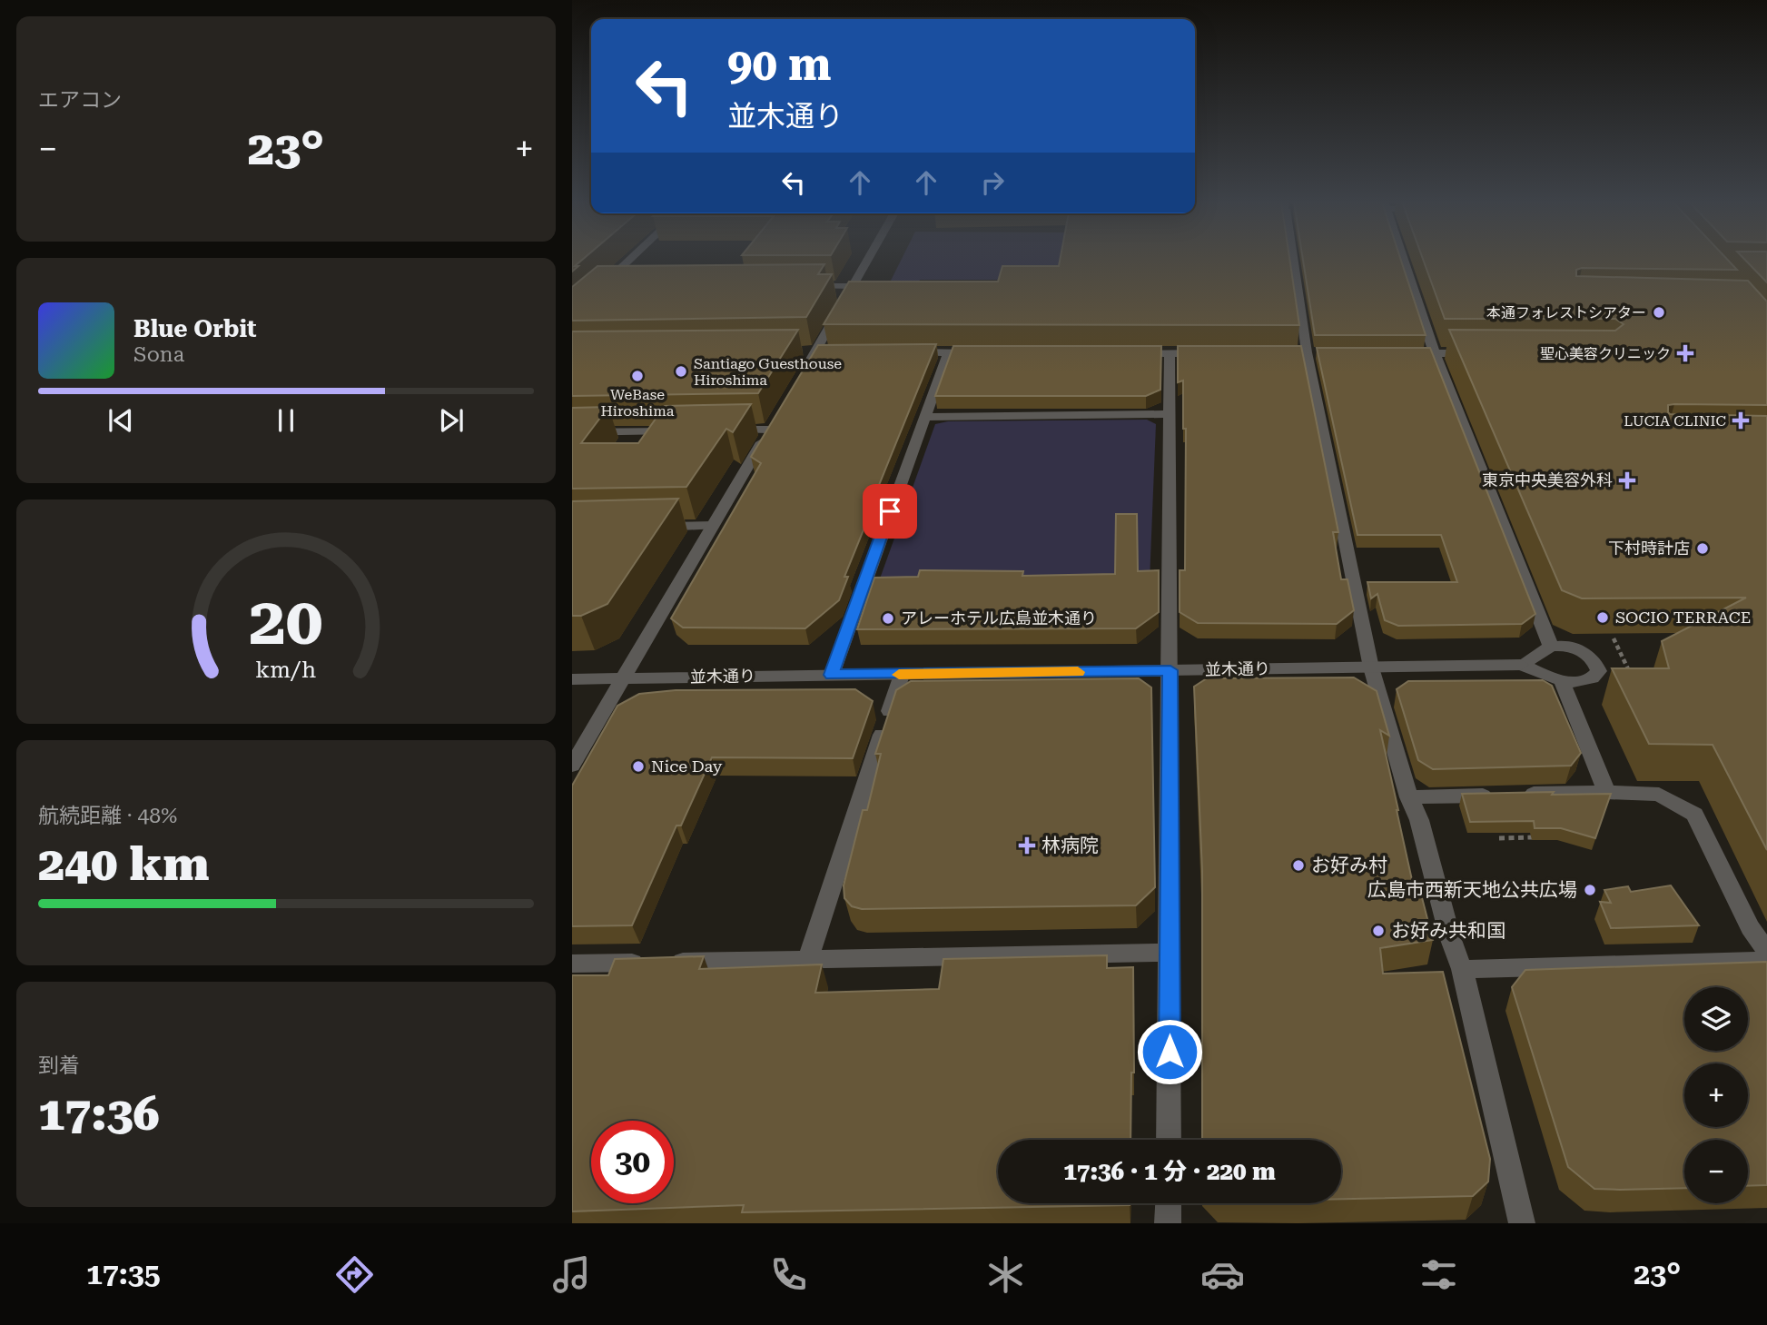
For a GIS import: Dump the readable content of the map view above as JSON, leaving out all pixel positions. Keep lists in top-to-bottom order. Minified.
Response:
{"streets":{"street":["並木通り"]},"places":{"other":["本通フォレストシアター","Santiago Guesthouse Hiroshima","WeBase Hiroshima","下村時計店","SOCIO TERRACE","アレーホテル広島並木通り","Nice Day","お好み村","広島市西新天地公共広場","お好み共和国"],"health":["聖心美容クリニック","LUCIA CLINIC","東京中央美容外科","林病院"]},"page":{"tile":["エアコン",["航続距離 · 48%","240 km"],["到着","17:36"]],"turn":["90 m","並木通り"],"heat":["−","23°","+"],"song":["Blue Orbit","Sona"],"map_buttons":["+","−"],"limit":"30","trip":"17:36 · 1 分 · 220 m","tabs":["17:35","23°"],"gauge":["20","km/h"]}}
